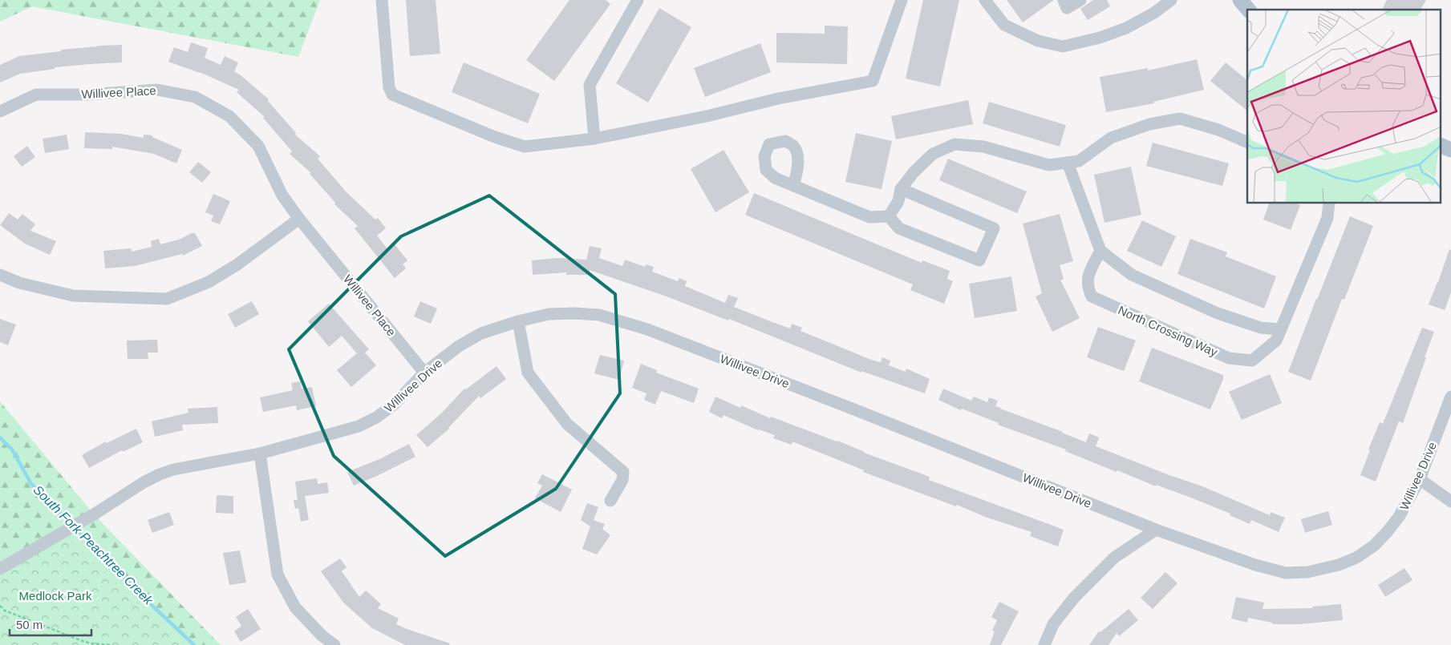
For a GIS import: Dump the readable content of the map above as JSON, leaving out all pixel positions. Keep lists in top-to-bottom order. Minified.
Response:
{"streets":{"street":["Willivee Place","North Crossing Way","Willivee Drive"]},"crossings":[["Willivee Place","Willivee Drive"]],"water":["South Fork Peachtree Creek"],"parks":["Medlock Park"],"scale_bar":"50 m"}
